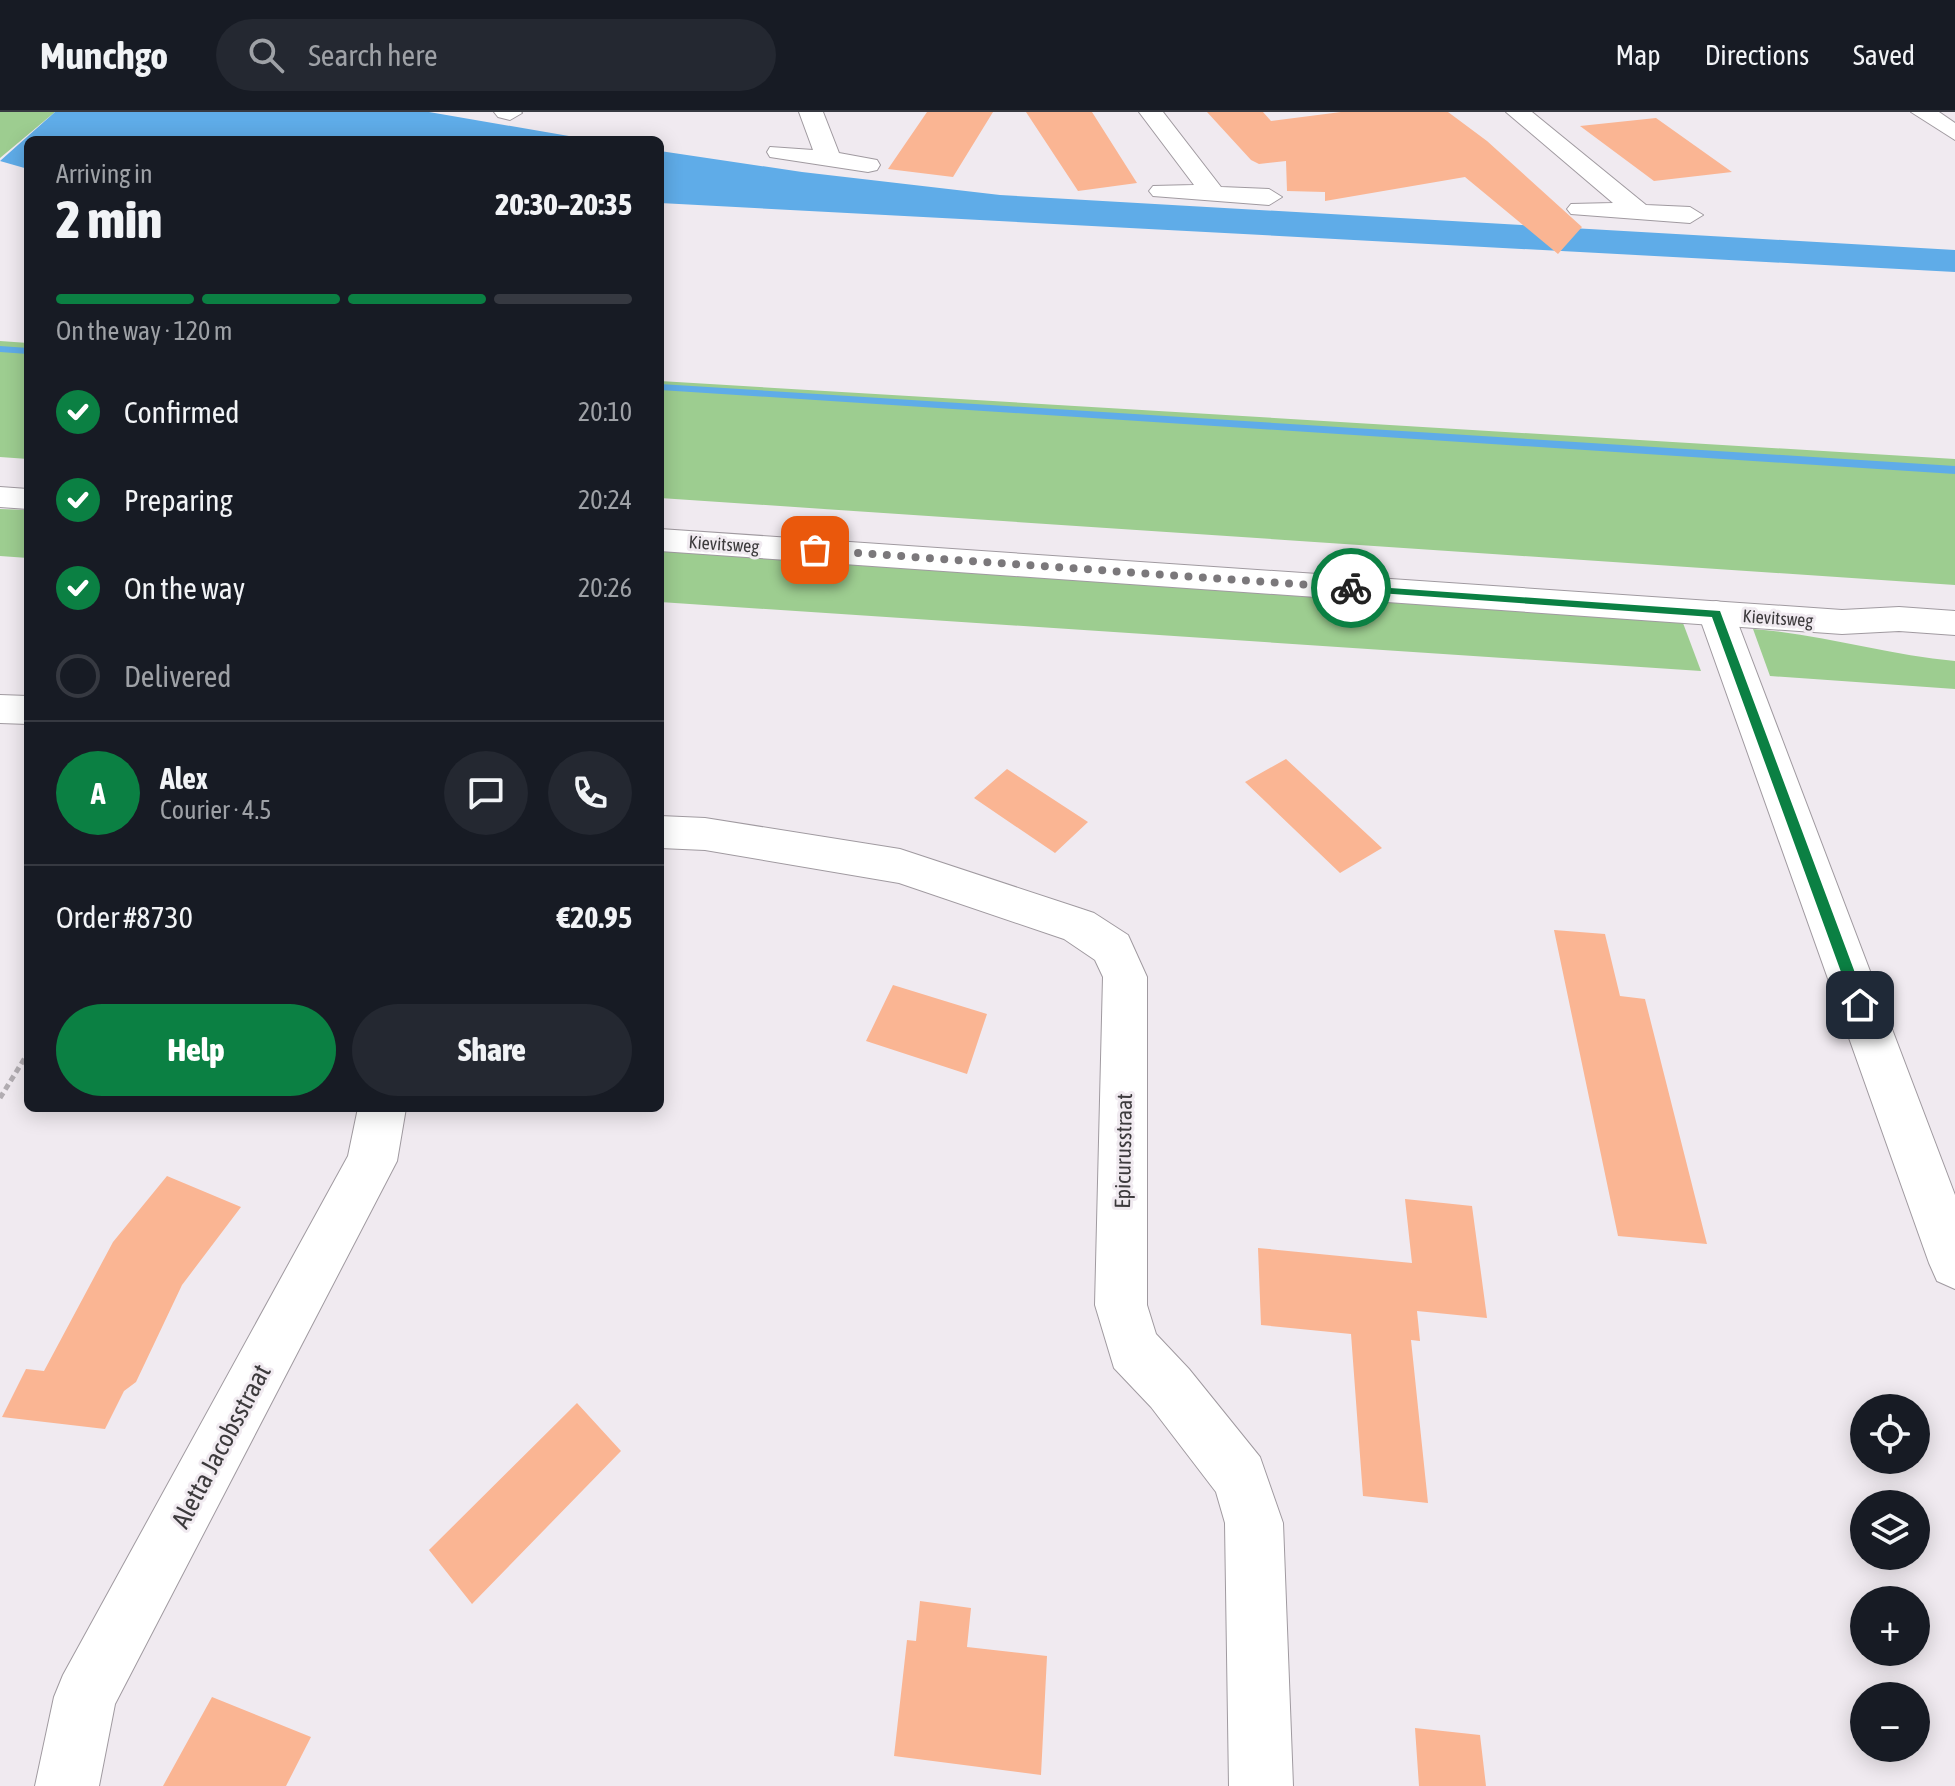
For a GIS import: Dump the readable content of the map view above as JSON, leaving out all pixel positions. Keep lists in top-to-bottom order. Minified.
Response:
{"streets":{"street":["Kievitsweg","Epicurusstraat","Aletta Jacobsstraat"]},"page":{"header":"Munchgo","search":"Search here","nav":["Map","Directions","Saved"],"heading":["2 min","Arriving in","20:30–20:35"],"panel":["Alex","Courier · 4.5","Order #8730","€20.95"],"bar":"On the way · 120 m","list":[["Confirmed","20:10"],["Preparing","20:24"],["On the way","20:26"],"Delivered"],"round":"A","buttons":["Help","Share"],"map_buttons":["+","−"]}}
